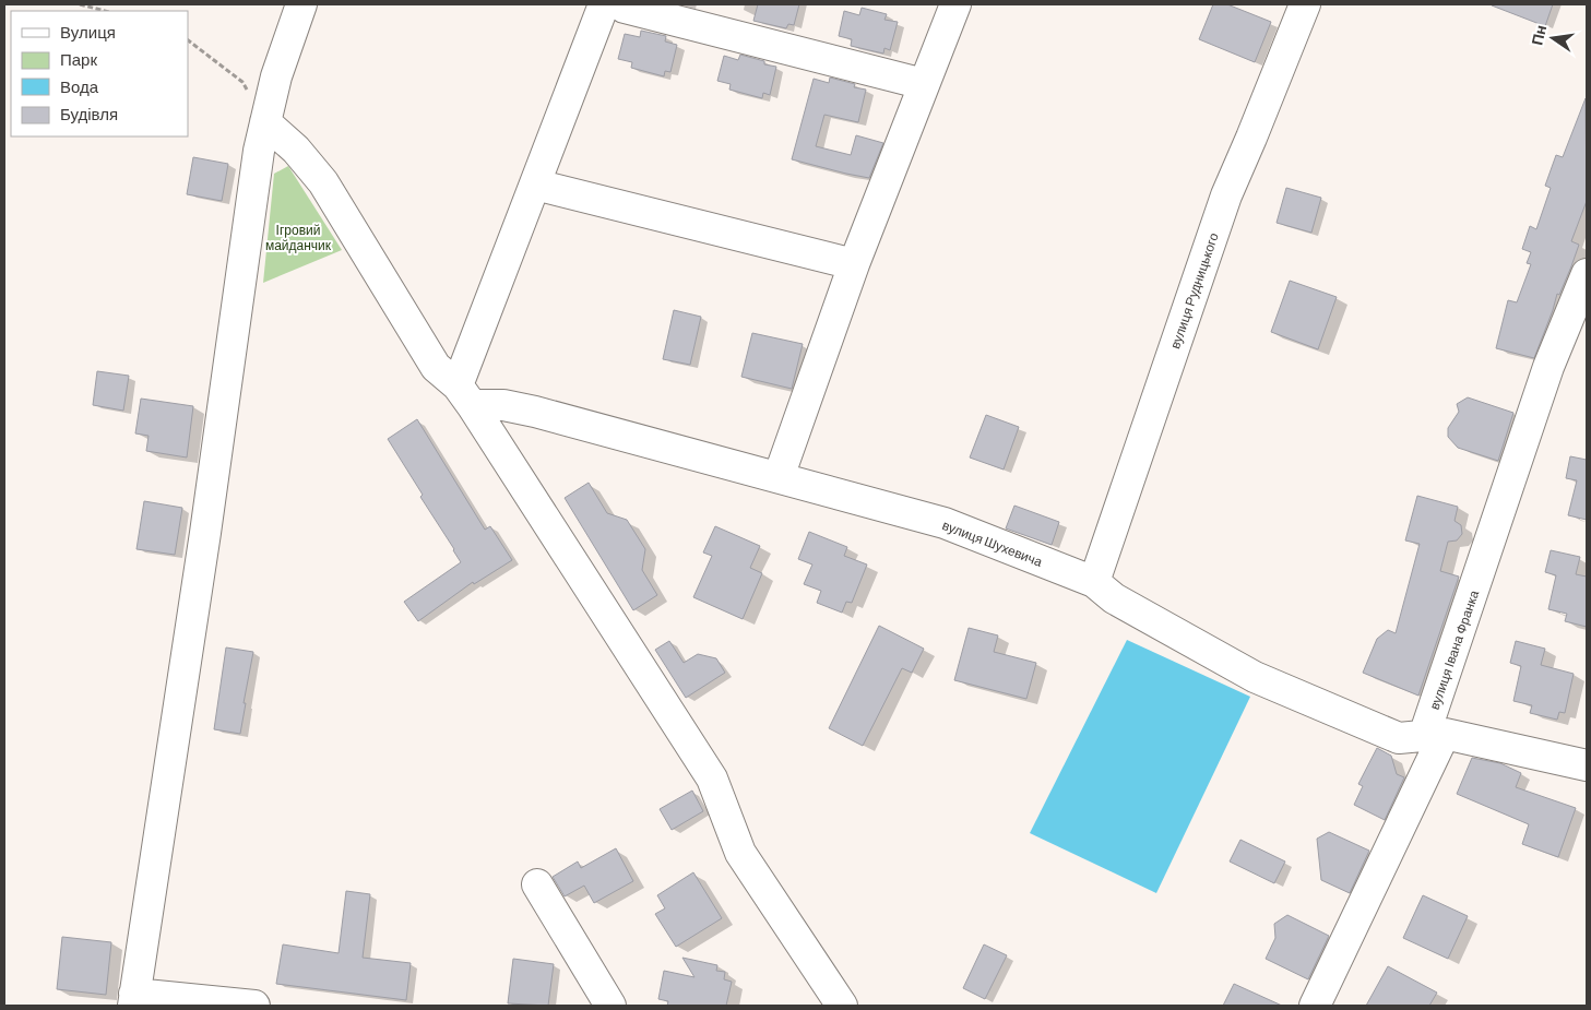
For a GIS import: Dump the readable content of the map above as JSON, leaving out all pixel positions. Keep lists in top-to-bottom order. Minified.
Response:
{"streets":{"street":["вулиця Рудницького","вулиця Шухевича","вулиця Івана Франка"]},"crossings":[["вулиця Рудницького","вулиця Шухевича"],["вулиця Шухевича","вулиця Івана Франка"]],"parks":["Ігровий майданчик"],"legend":["Вулиця","Парк","Вода","Будівля"],"north":"left"}
